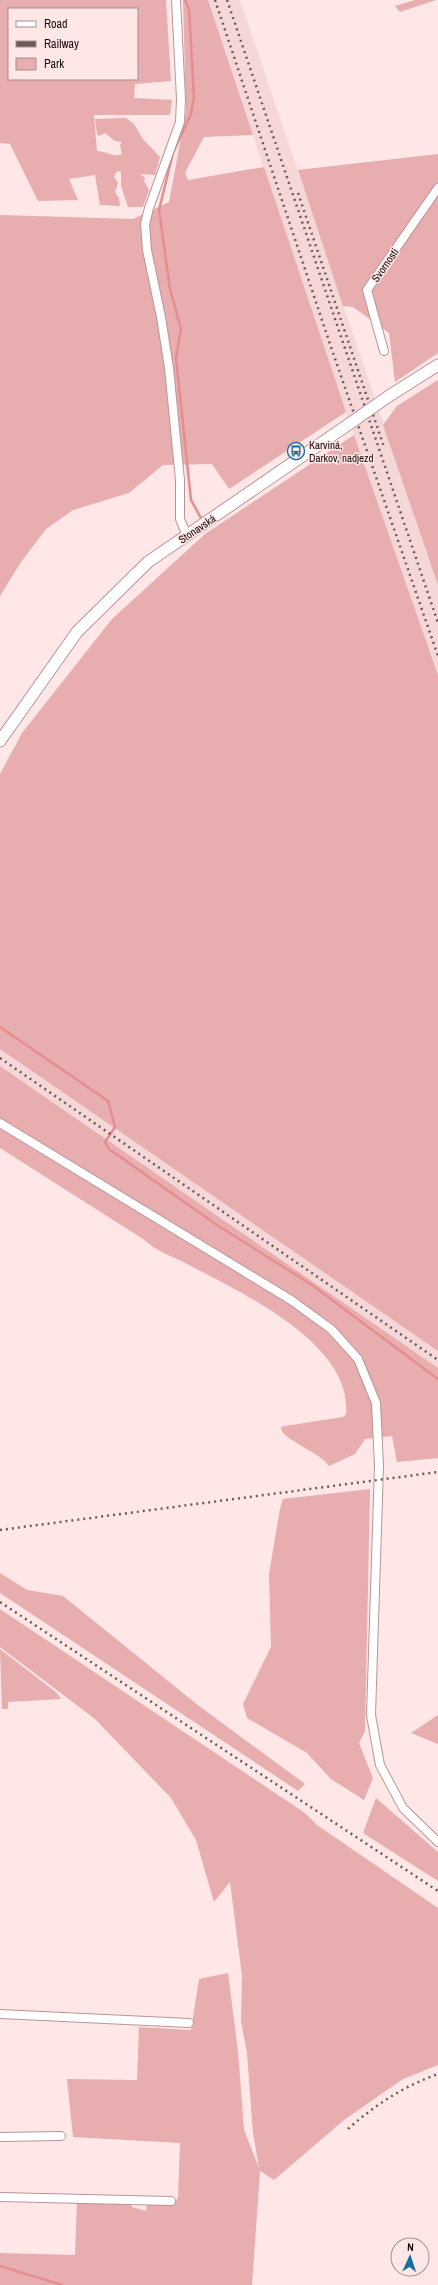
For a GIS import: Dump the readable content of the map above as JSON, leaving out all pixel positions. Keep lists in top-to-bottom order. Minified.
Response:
{"streets":{"street":["Svornosti","Stonavská"]},"places":{"bus stop":["Karviná, Darkov, nadjezd"]},"legend":["Road","Railway","Park"],"north":"top"}
